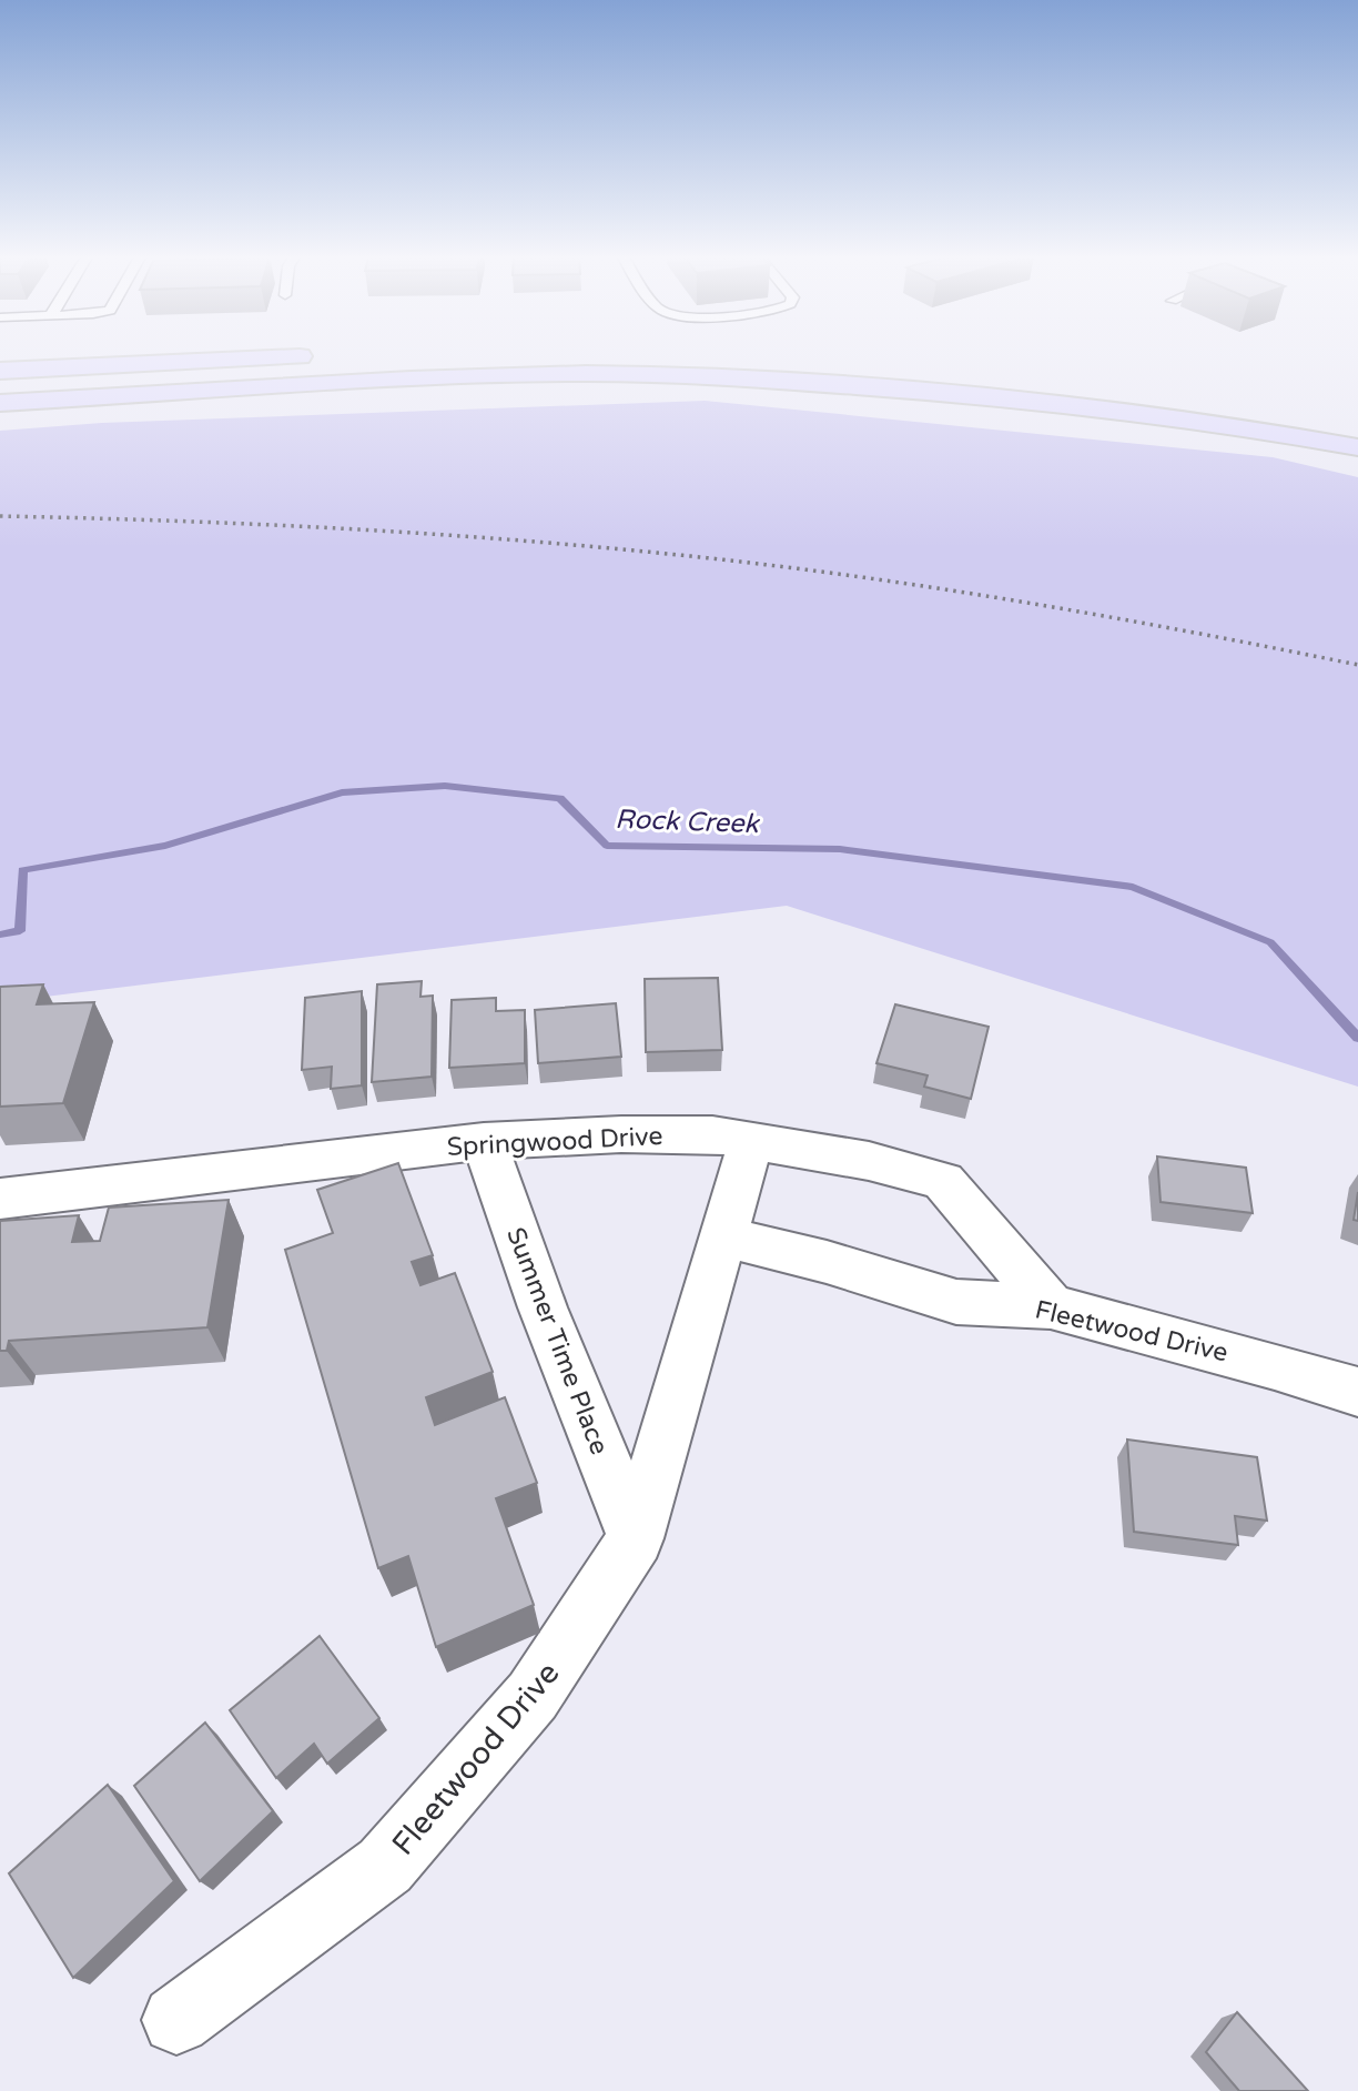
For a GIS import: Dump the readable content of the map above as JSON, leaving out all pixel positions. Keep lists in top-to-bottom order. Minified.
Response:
{"streets":{"street":["Springwood Drive","Fleetwood Drive","Summer Time Place"]},"crossings":[["Springwood Drive","Fleetwood Drive"],["Springwood Drive","Summer Time Place"],["Fleetwood Drive","Summer Time Place"]],"water":["Rock Creek"]}
